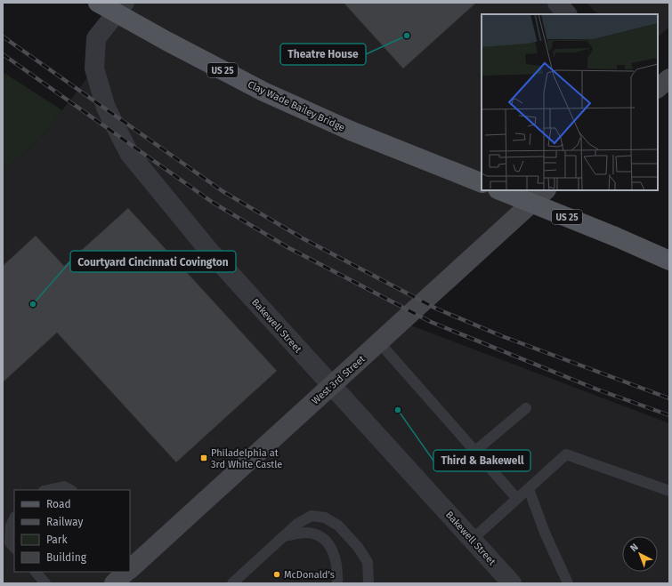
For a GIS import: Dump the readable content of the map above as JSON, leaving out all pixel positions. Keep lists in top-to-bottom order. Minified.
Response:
{"streets":{"main road":["US 25","Clay Wade Bailey Bridge"],"street":["Bakewell Street","West 3rd Street"]},"crossings":[["Bakewell Street","West 3rd Street"]],"places":{"other":["Theatre House","Courtyard Cincinnati Covington","Third & Bakewell","McDonald's"],"transit":["Philadelphia at 3rd White Castle"]},"legend":["Road","Railway","Park","Building"],"north":"top left"}
